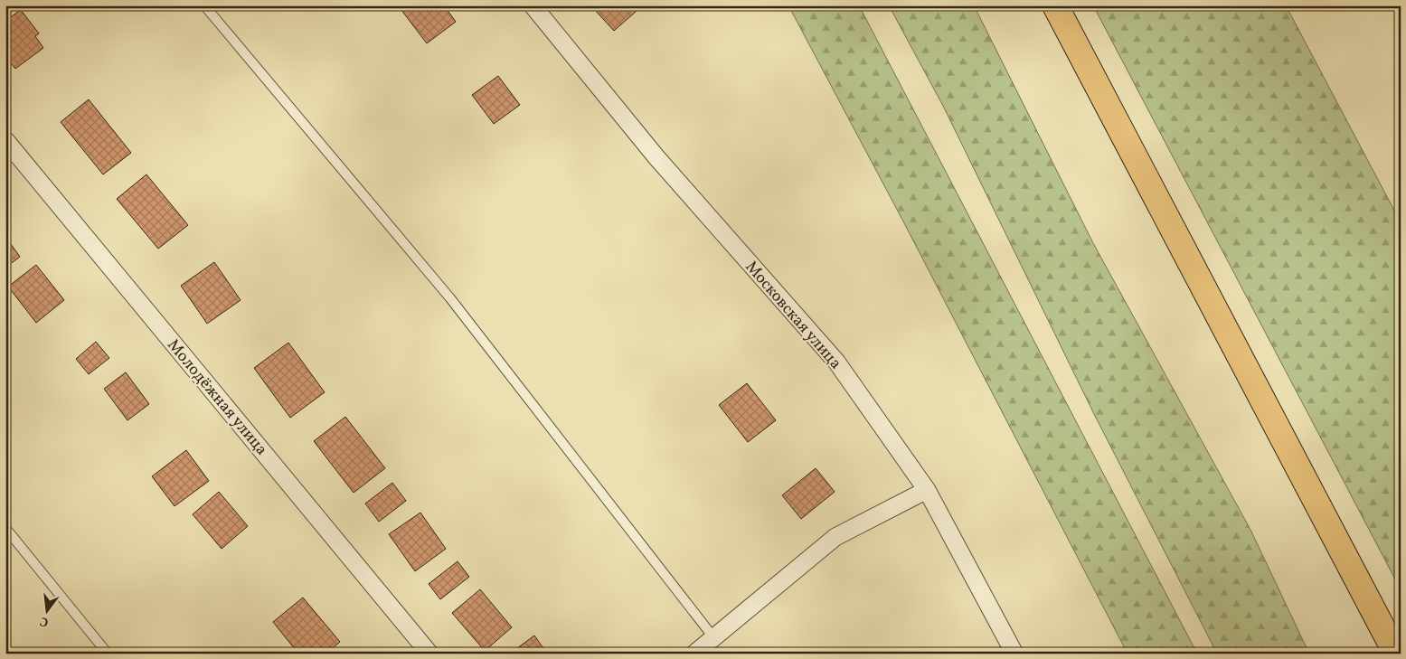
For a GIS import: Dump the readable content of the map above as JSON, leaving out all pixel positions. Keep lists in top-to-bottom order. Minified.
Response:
{"streets":{"street":["Московская улица","Молодёжная улица"]},"north":"bottom"}
